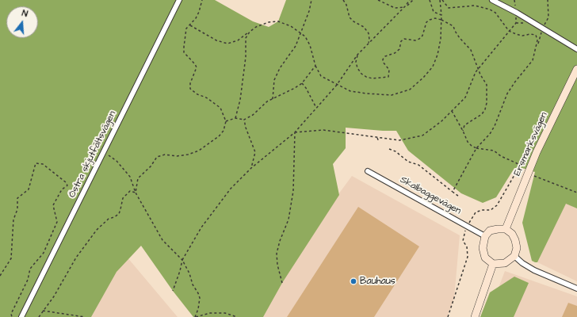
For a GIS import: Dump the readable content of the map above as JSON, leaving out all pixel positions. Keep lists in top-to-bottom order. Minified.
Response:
{"streets":{"main road":["Ersmarksvägen"],"street":["Östra skjutfältsvägen","Skalbaggevägen"]},"crossings":[["Ersmarksvägen","Skalbaggevägen"]],"places":["Bauhaus"],"north":"top"}
